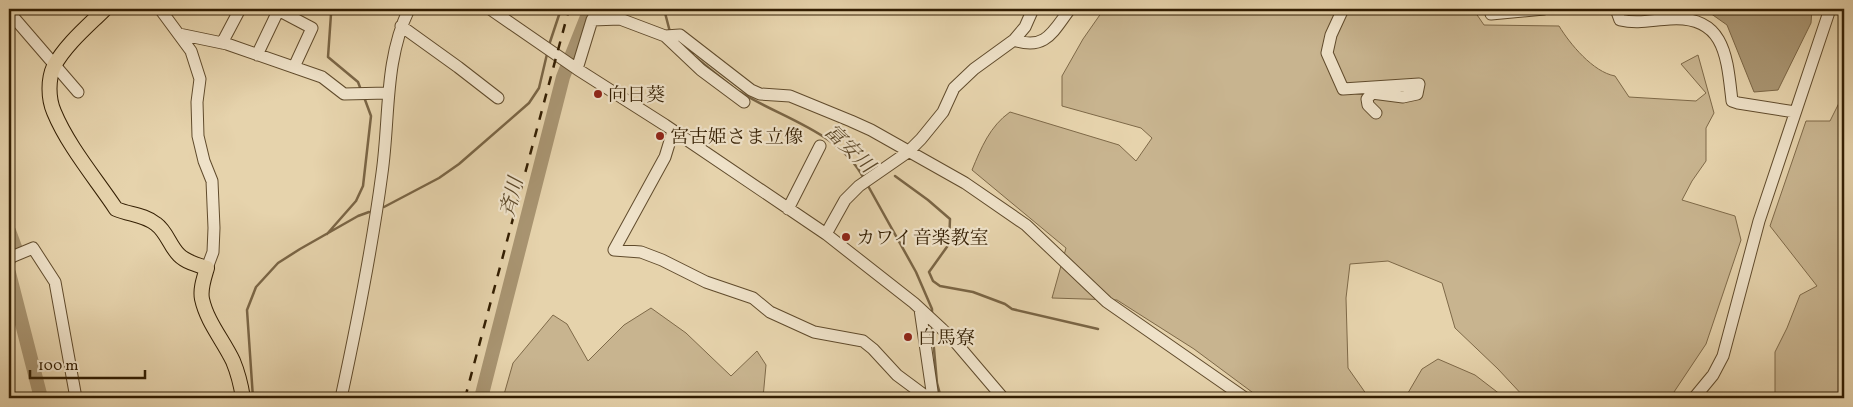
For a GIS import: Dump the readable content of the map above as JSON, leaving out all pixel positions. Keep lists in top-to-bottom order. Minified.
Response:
{"water":["富安川","斉川"],"places":["向日葵","宮古姫さま立像","カワイ音楽教室","白馬寮"],"scale_bar":"100 m"}
